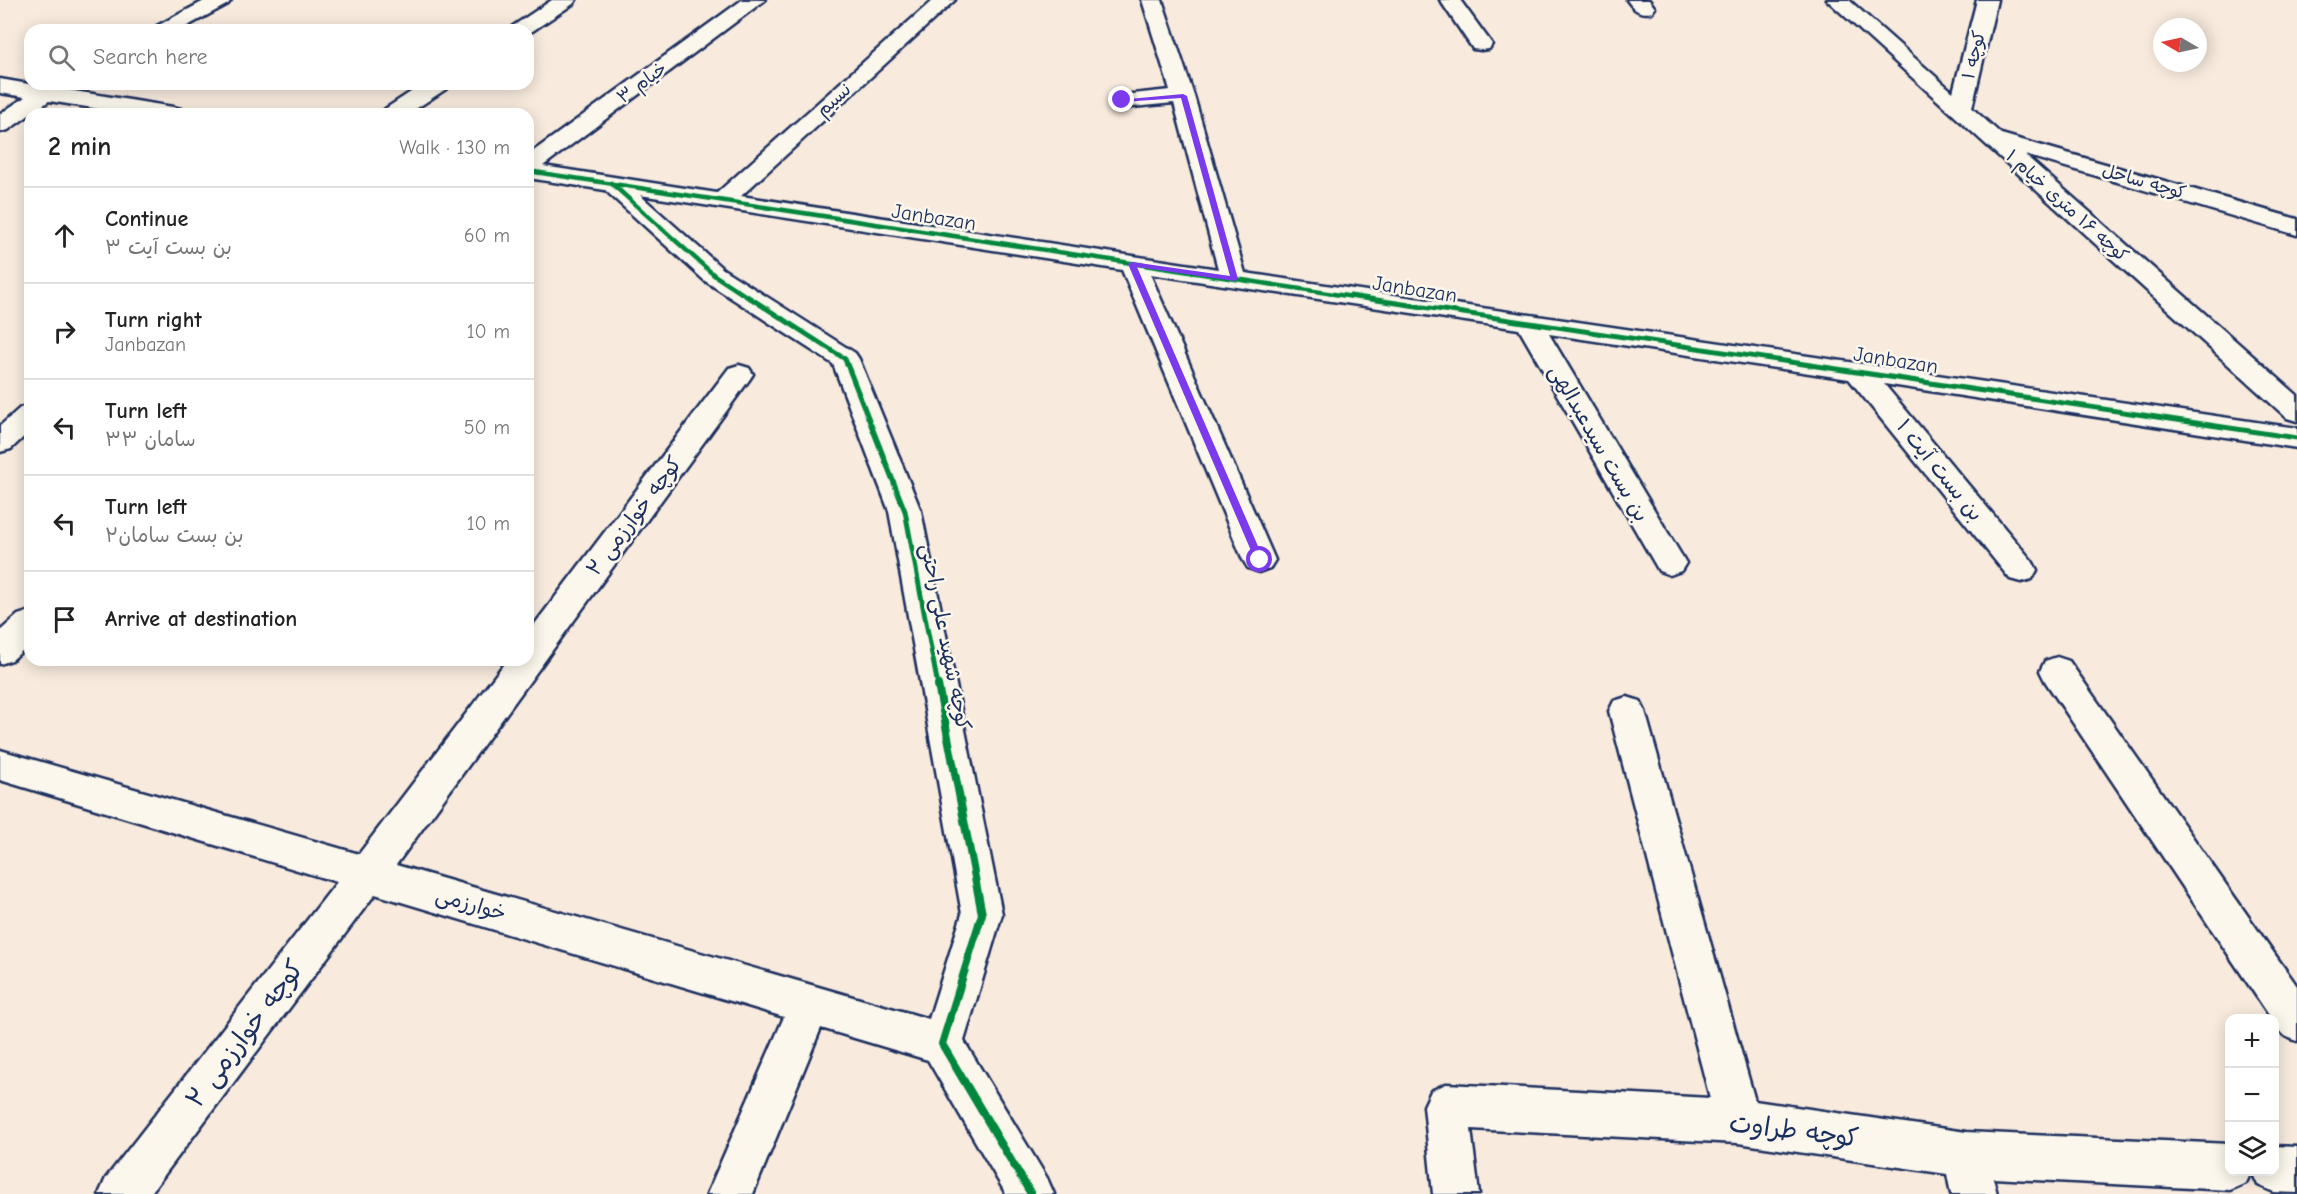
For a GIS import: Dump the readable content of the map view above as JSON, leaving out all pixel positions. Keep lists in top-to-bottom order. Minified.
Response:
{"streets":{"street":["کوچه ۱","۳ خیام","نسیم","کوچه ساحل","۱ کوچه ۱۶ متری خیام","Janbazan","بن بست سیدعبدالهی","۱ بن بست آیت","کوچه خوارزمی ۲","کوچه شهید علی راحتی","خوارزمی","۲ کوچه خوارزمی","کوچه طراوت"]},"crossings":[["کوچه ۱","۱ کوچه ۱۶ متری خیام"],["نسیم","Janbazan"],["کوچه ساحل","۱ کوچه ۱۶ متری خیام"],["۱ کوچه ۱۶ متری خیام","Janbazan"],["Janbazan","بن بست سیدعبدالهی"],["Janbazan","۱ بن بست آیت"],["Janbazan","کوچه شهید علی راحتی"],["کوچه خوارزمی ۲","خوارزمی"],["کوچه خوارزمی ۲","۲ کوچه خوارزمی"],["کوچه شهید علی راحتی","خوارزمی"],["خوارزمی","۲ کوچه خوارزمی"]],"north":"left","page":{"search":"Search here","heading":["2 min","Walk · 130 m"],"list":[["Continue","بن بست آیت ۳","60 m"],["Turn right","Janbazan","10 m"],["Turn left","۳۳ سامان","50 m"],["Turn left","بن بست سامان۲","10 m"],"Arrive at destination"],"map_buttons":["+","−"]}}
